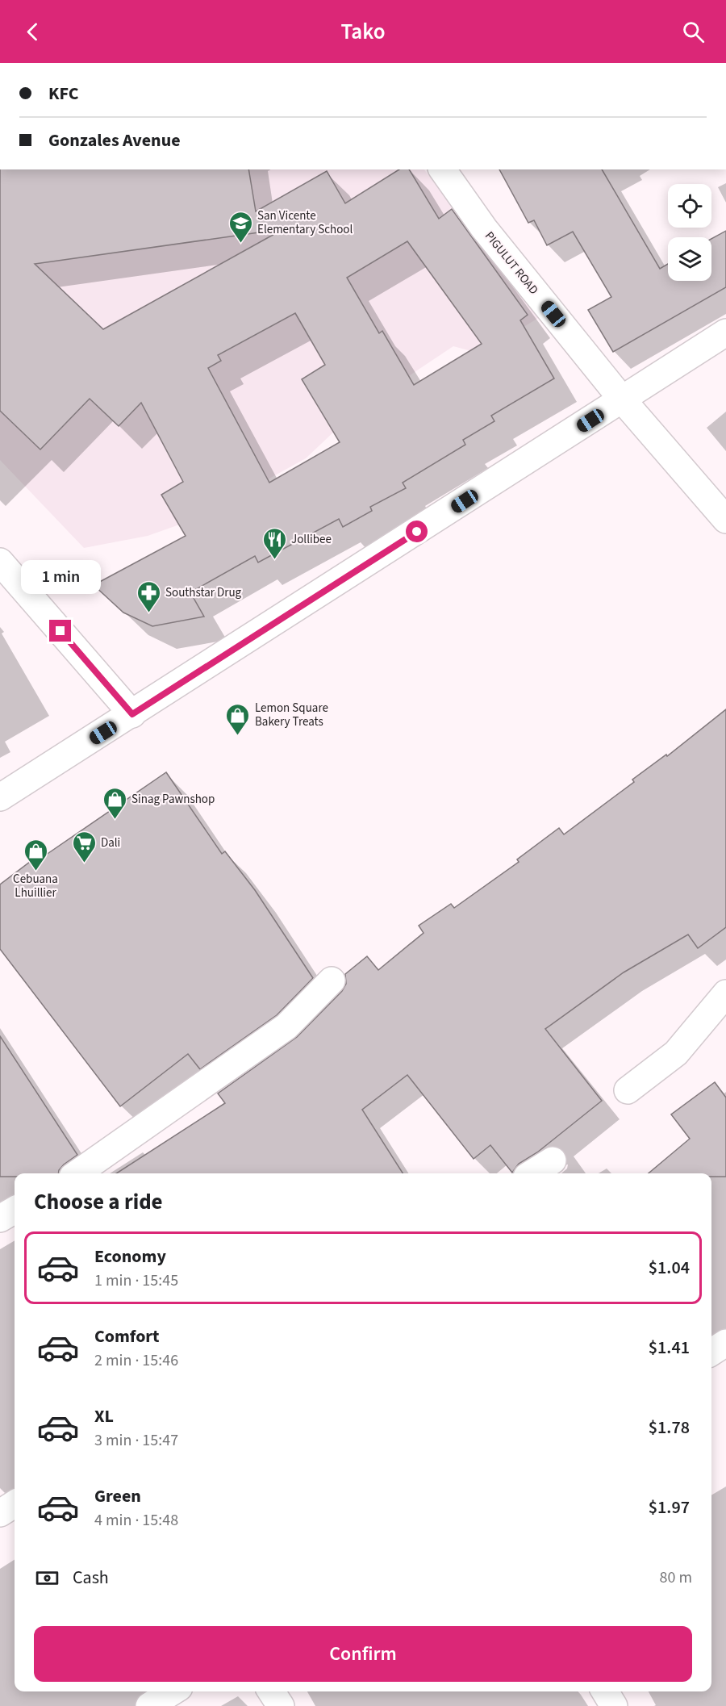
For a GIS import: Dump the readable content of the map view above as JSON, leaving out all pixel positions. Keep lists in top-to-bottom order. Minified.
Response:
{"streets":{"main road":["PIGULUT ROAD"]},"places":{"school or university":["San Vicente Elementary School"],"restaurant":["Jollibee"],"pharmacy":["Southstar Drug"],"shop":["Lemon Square Bakery Treats","Sinag Pawnshop","Cebuana Lhuillier"],"supermarket":["Dali"]},"page":{"header":"Tako","banner":["KFC","Gonzales Avenue"],"bubble":"1 min","heading":"Choose a ride","list":[{"name":"Economy","note":"1 min · 15:45","value":"$1.04"},{"name":"Comfort","note":"2 min · 15:46","value":"$1.41"},{"name":"XL","note":"3 min · 15:47","value":"$1.78"},{"name":"Green","note":"4 min · 15:48","value":"$1.97"}],"pay":["Cash","80 m"],"buttons":"Confirm"}}
